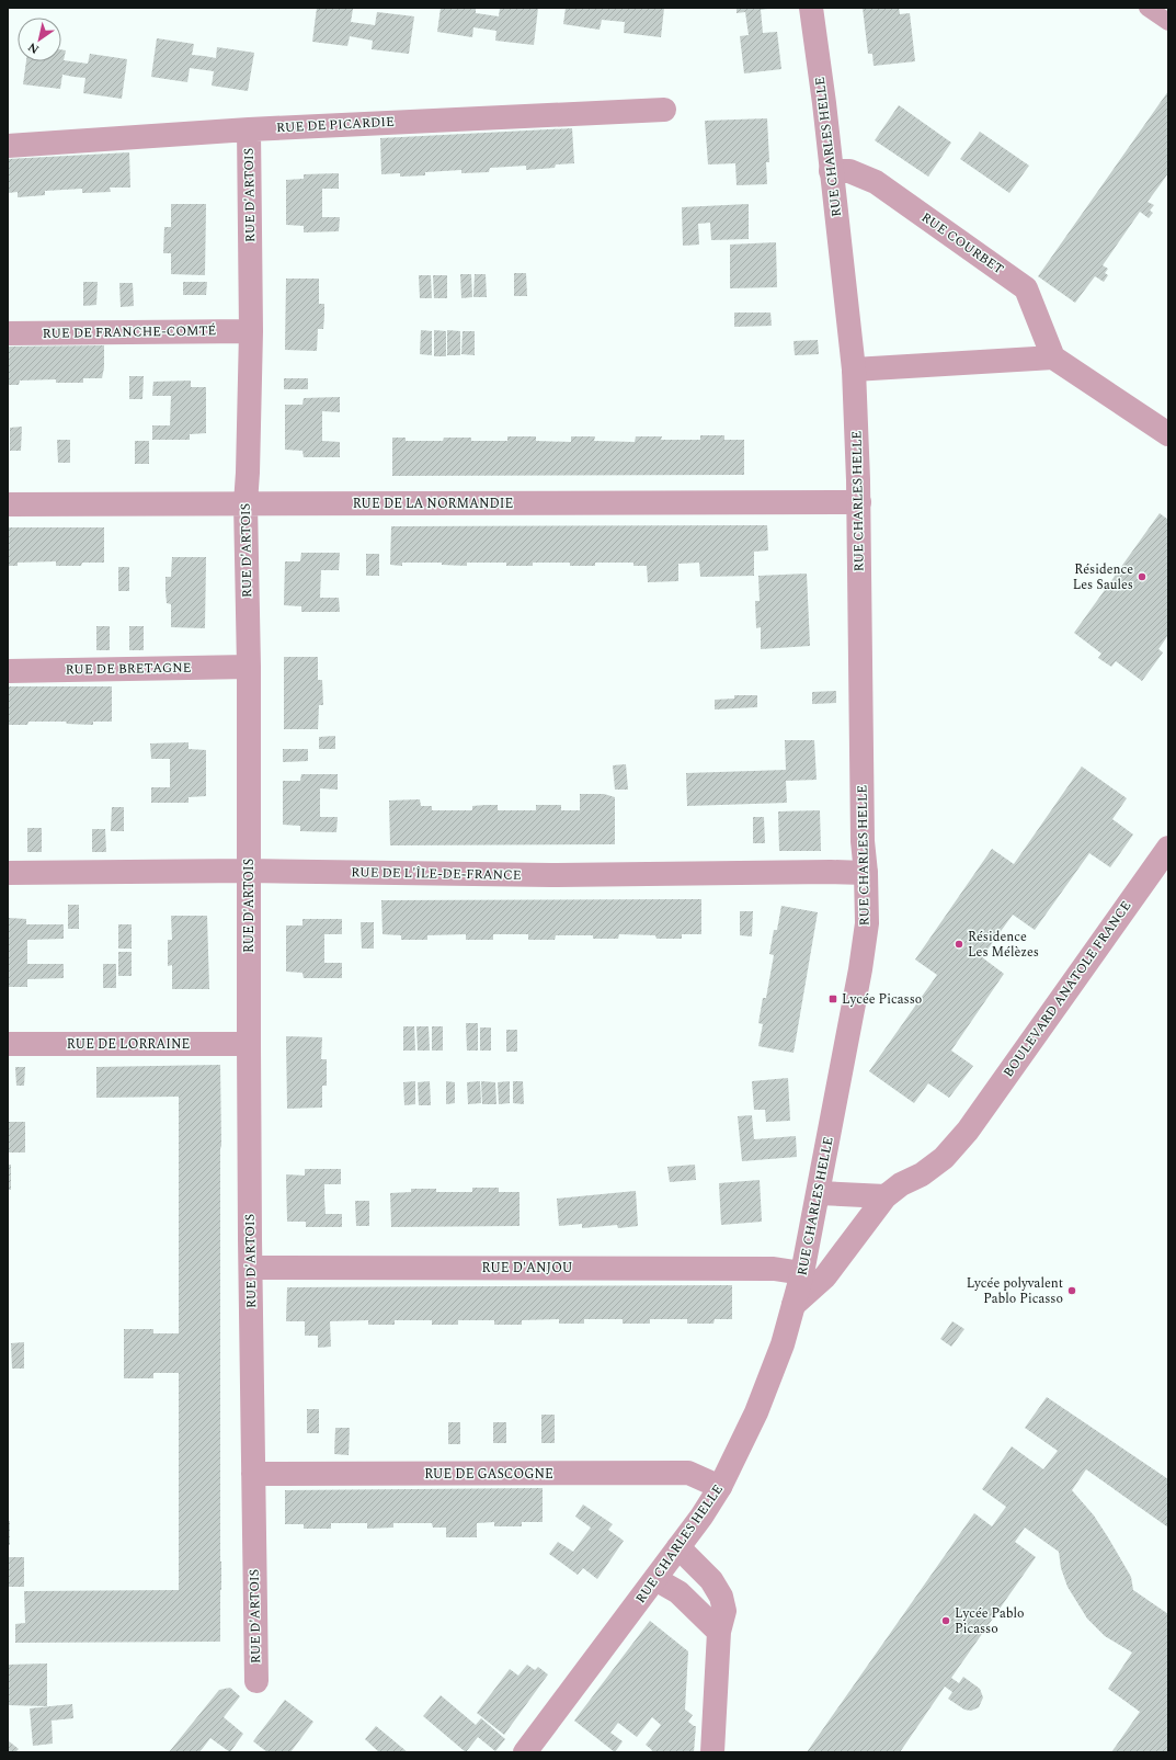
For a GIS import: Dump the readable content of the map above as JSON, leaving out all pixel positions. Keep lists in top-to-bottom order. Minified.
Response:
{"streets":{"street":["RUE DE PICARDIE","RUE CHARLES HELLE","RUE D'ARTOIS","RUE COURBET","RUE DE FRANCHE-COMTÉ","RUE DE LA NORMANDIE","RUE DE BRETAGNE","RUE DE L'ÎLE-DE-FRANCE","BOULEVARD ANATOLE FRANCE","RUE DE LORRAINE","RUE D'ANJOU","RUE DE GASCOGNE"]},"crossings":[["RUE DE PICARDIE","RUE D'ARTOIS"],["RUE CHARLES HELLE","RUE COURBET"],["RUE CHARLES HELLE","RUE DE LA NORMANDIE"],["RUE CHARLES HELLE","RUE DE L'ÎLE-DE-FRANCE"],["RUE CHARLES HELLE","BOULEVARD ANATOLE FRANCE"],["RUE CHARLES HELLE","RUE D'ANJOU"],["RUE CHARLES HELLE","RUE DE GASCOGNE"],["RUE D'ARTOIS","RUE DE FRANCHE-COMTÉ"],["RUE D'ARTOIS","RUE DE LA NORMANDIE"],["RUE D'ARTOIS","RUE DE BRETAGNE"],["RUE D'ARTOIS","RUE DE L'ÎLE-DE-FRANCE"],["RUE D'ARTOIS","RUE DE LORRAINE"],["RUE D'ARTOIS","RUE D'ANJOU"],["RUE D'ARTOIS","RUE DE GASCOGNE"]],"places":{"other":["Résidence Les Saules","Résidence Les Mélèzes","Lycée polyvalent Pablo Picasso","Lycée Pablo Picasso"],"transit":["Lycée Picasso"]},"north":"bottom left"}
